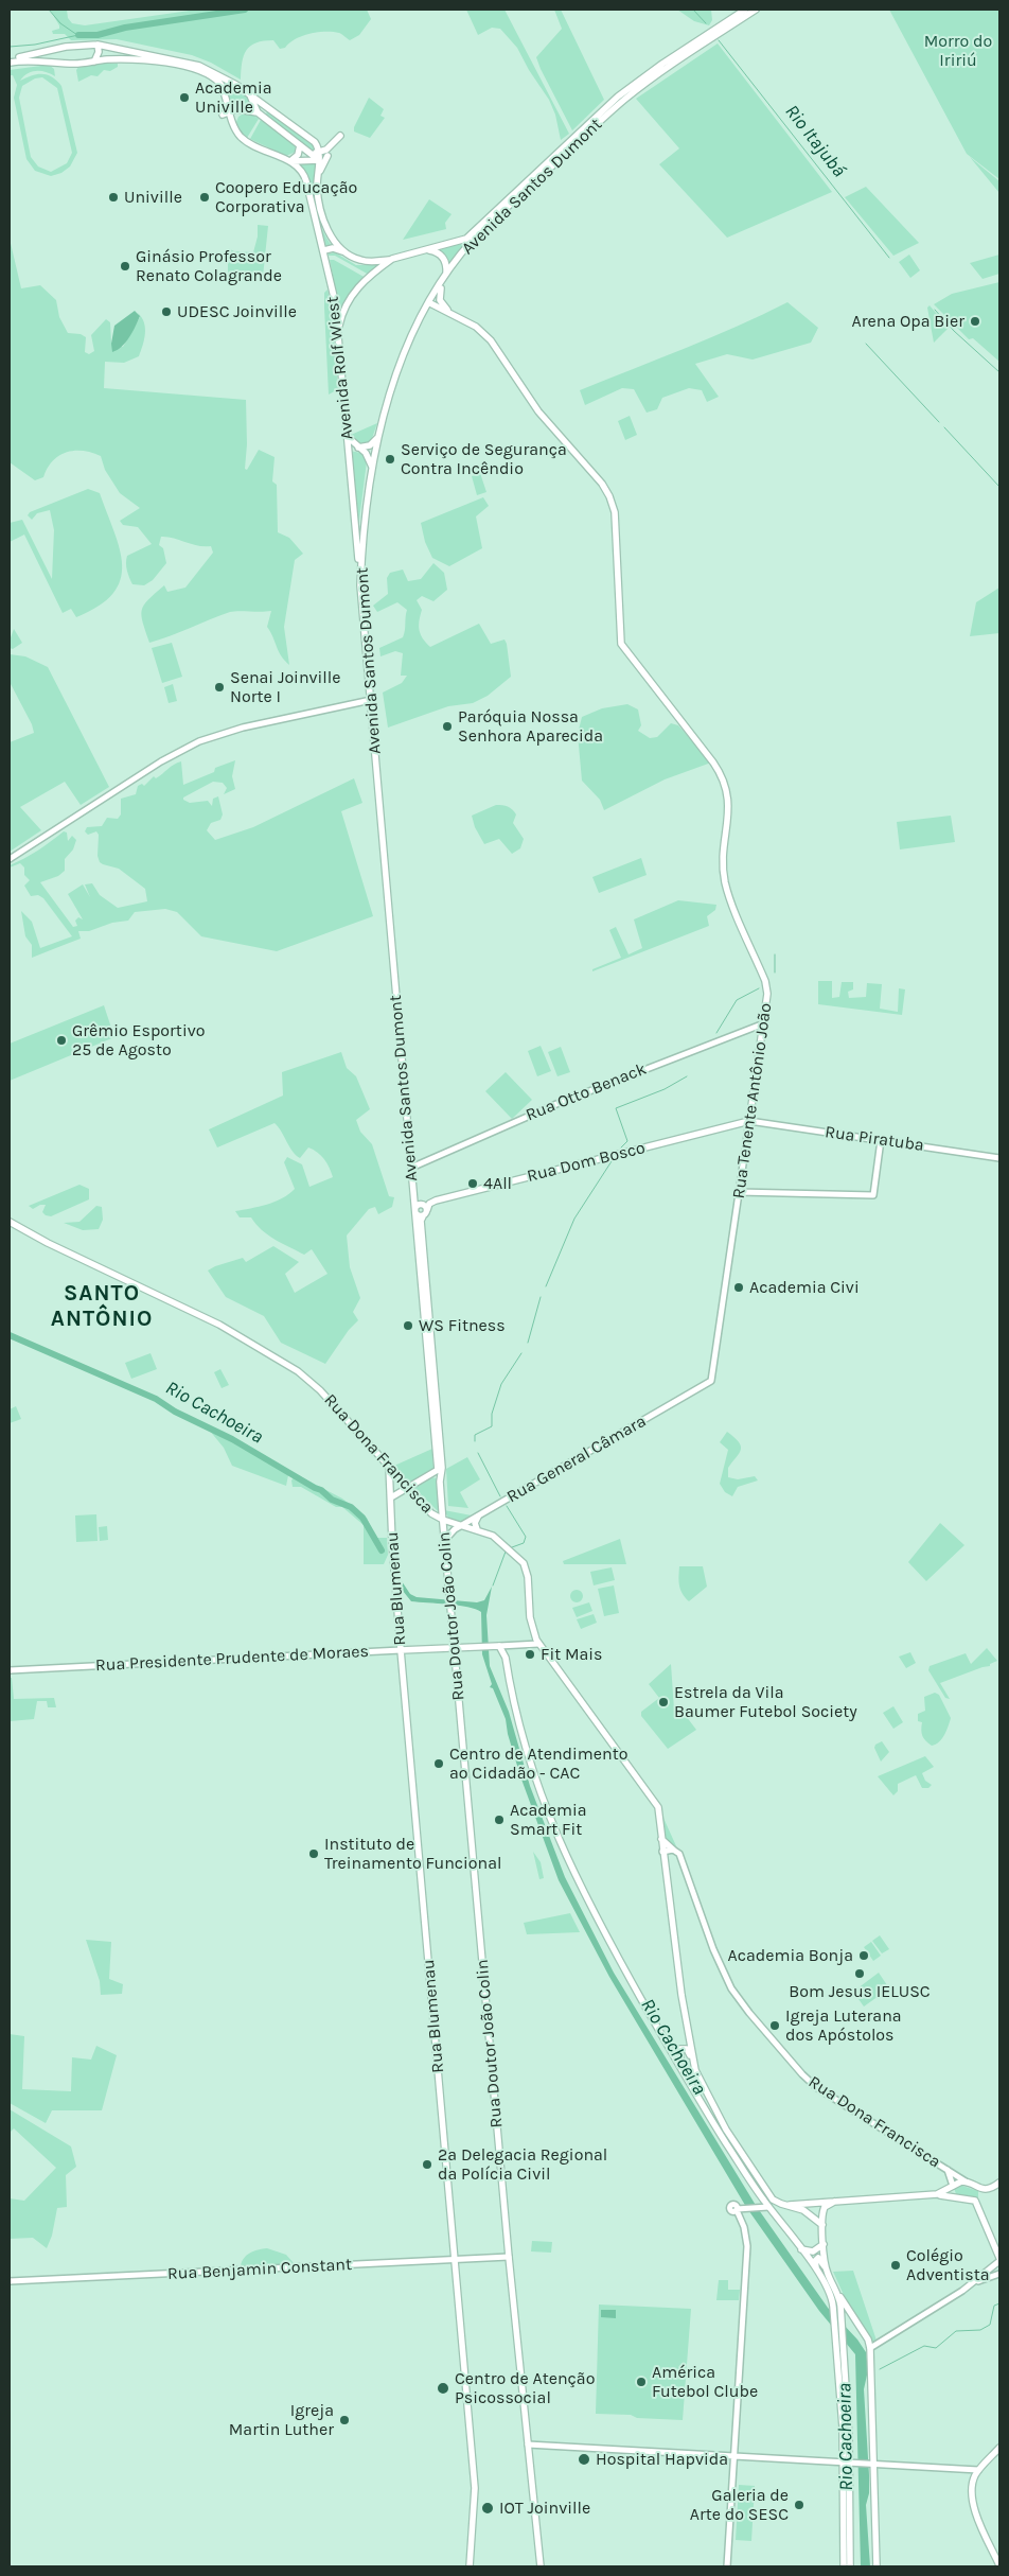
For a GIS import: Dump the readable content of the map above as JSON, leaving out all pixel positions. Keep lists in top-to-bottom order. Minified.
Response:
{"streets":{"main road":["Avenida Santos Dumont","Avenida Rolf Wiest","Rua Otto Benack","Rua Tenente Antônio João","Rua Piratuba","Rua Dom Bosco","Rua Dona Francisca","Rua General Câmara","Rua Blumenau","Rua Doutor João Colin","Rua Presidente Prudente de Moraes","Rua Benjamin Constant"]},"crossings":[["Avenida Santos Dumont","Avenida Rolf Wiest"],["Avenida Santos Dumont","Rua Otto Benack"],["Avenida Santos Dumont","Rua Tenente Antônio João"],["Rua Otto Benack","Rua Tenente Antônio João"],["Rua Tenente Antônio João","Rua Piratuba"],["Rua Tenente Antônio João","Rua Dom Bosco"],["Rua Tenente Antônio João","Rua General Câmara"],["Rua Piratuba","Rua Dom Bosco"],["Rua Dona Francisca","Rua General Câmara"],["Rua Dona Francisca","Rua Blumenau"],["Rua Dona Francisca","Rua Doutor João Colin"],["Rua General Câmara","Rua Doutor João Colin"],["Rua Blumenau","Rua Presidente Prudente de Moraes"],["Rua Blumenau","Rua Benjamin Constant"],["Rua Doutor João Colin","Rua Presidente Prudente de Moraes"],["Rua Doutor João Colin","Rua Benjamin Constant"]],"districts":["SANTO ANTÔNIO"],"water":["Rio Itajubá","Rio Cachoeira"],"parks":["Morro do Iririú"],"places":["Academia Univille","Univille","Coopero Educação Corporativa","Ginásio Professor Renato Colagrande","UDESC Joinville","Arena Opa Bier","Serviço de Segurança Contra Incêndio","Senai Joinville Norte I","Paróquia Nossa Senhora Aparecida","Grêmio Esportivo 25 de Agosto","4All","Academia Civi","WS Fitness","Fit Mais","Estrela da Vila Baumer Futebol Society","Centro de Atendimento ao Cidadão - CAC","Academia Smart Fit","Instituto de Treinamento Funcional","Academia Bonja","Bom Jesus IELUSC","Igreja Luterana dos Apóstolos","2ª Delegacia Regional da Polícia Civil","Colégio Adventista","América Futebol Clube","Centro de Atenção Psicossocial","Igreja Martin Luther","Hospital Hapvida","Galeria de Arte do SESC","IOT Joinville"]}
